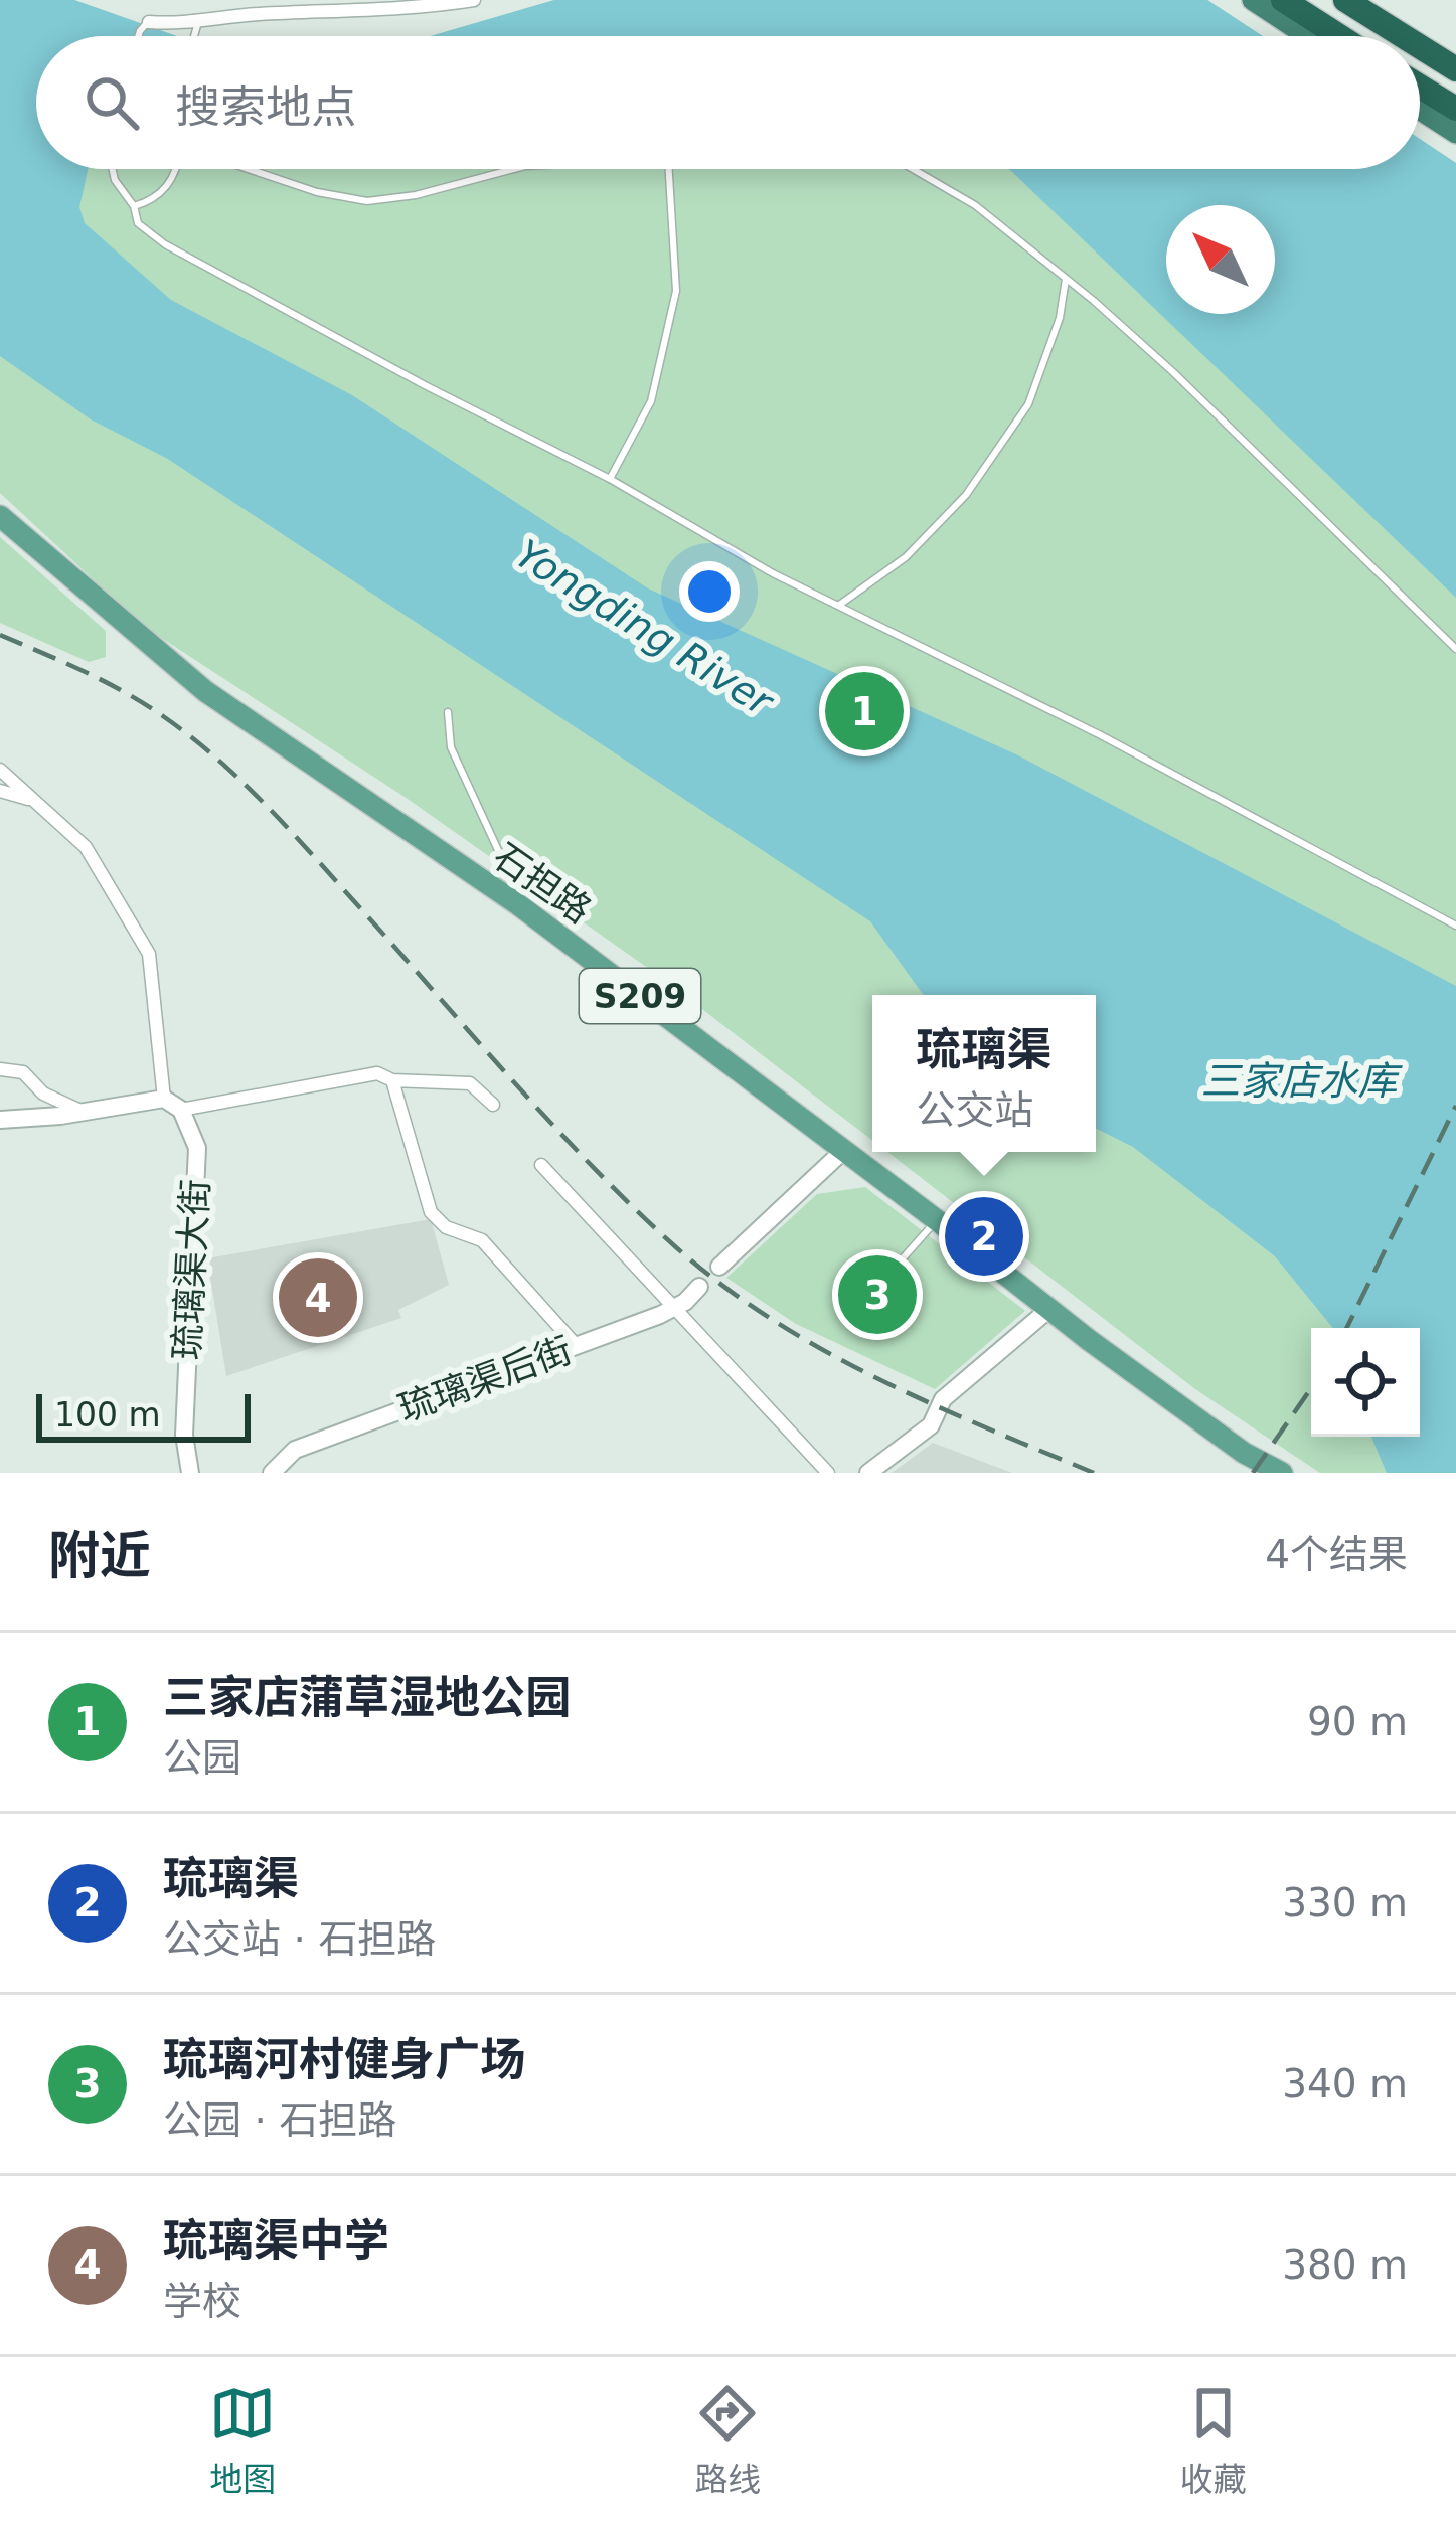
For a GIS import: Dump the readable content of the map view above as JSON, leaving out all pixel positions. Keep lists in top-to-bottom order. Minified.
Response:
{"streets":{"main road":["石担路","S209"],"street":["琉璃渠大街","琉璃渠后街"]},"water":["Yongding River","三家店水库"],"scale_bar":"100 m","north":"top left","page":{"search":"搜索地点","pins":["1","2","3","4"],"popup":["琉璃渠","公交站"],"scale":"100 m","heading":["附近","4个结果"],"list":[{"mark":"1","name":"三家店蒲草湿地公园","note":"公园","value":"90 m"},{"mark":"2","name":"琉璃渠","note":"公交站 · 石担路","value":"330 m"},{"mark":"3","name":"琉璃河村健身广场","note":"公园 · 石担路","value":"340 m"},{"mark":"4","name":"琉璃渠中学","note":"学校","value":"380 m"}],"nav":["地图","路线","收藏"]}}
